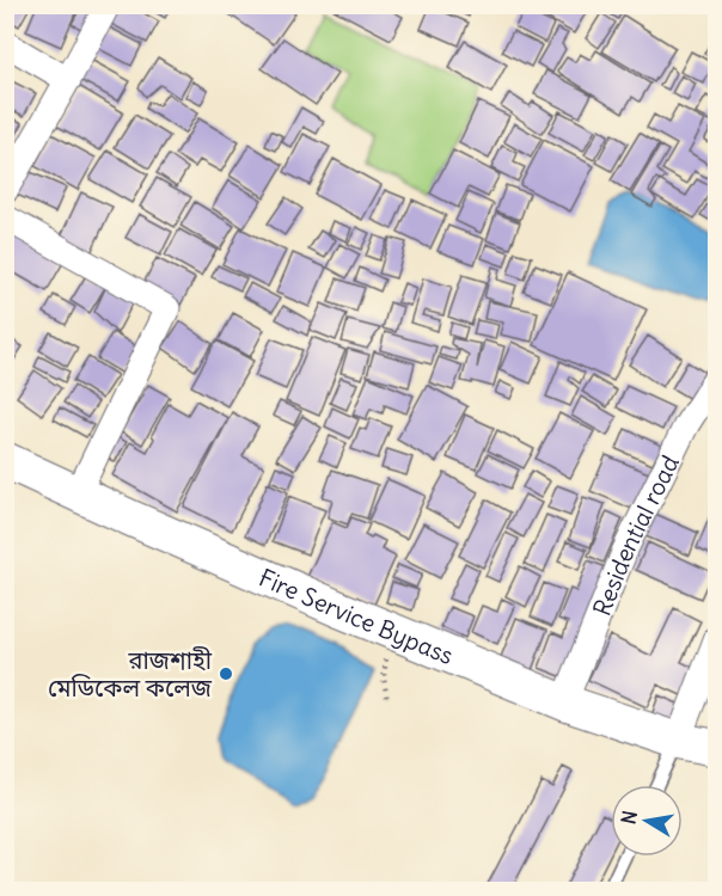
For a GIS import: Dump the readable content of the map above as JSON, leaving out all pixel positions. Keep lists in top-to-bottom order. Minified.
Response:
{"streets":{"main road":["Fire Service Bypass"],"street":["Residential road"]},"crossings":[["Residential road","Fire Service Bypass"]],"places":["রাজশাহী মেডিকেল কলেজ"],"north":"left"}
